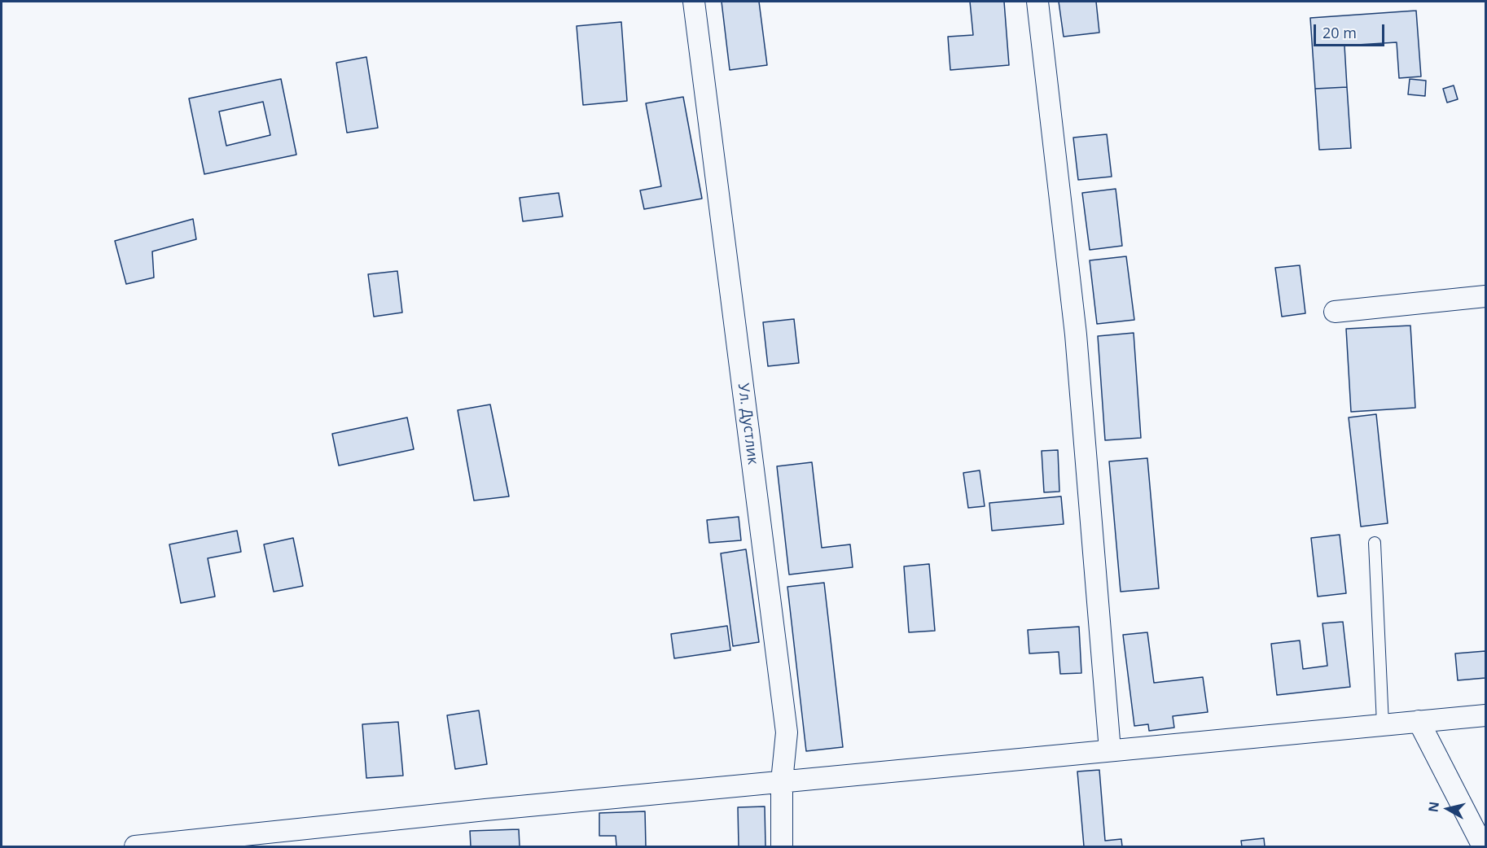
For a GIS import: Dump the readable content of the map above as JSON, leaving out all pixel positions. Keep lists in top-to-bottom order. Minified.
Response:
{"streets":{"street":["Ул. Дустлик"]},"scale_bar":"20 m","north":"left"}
